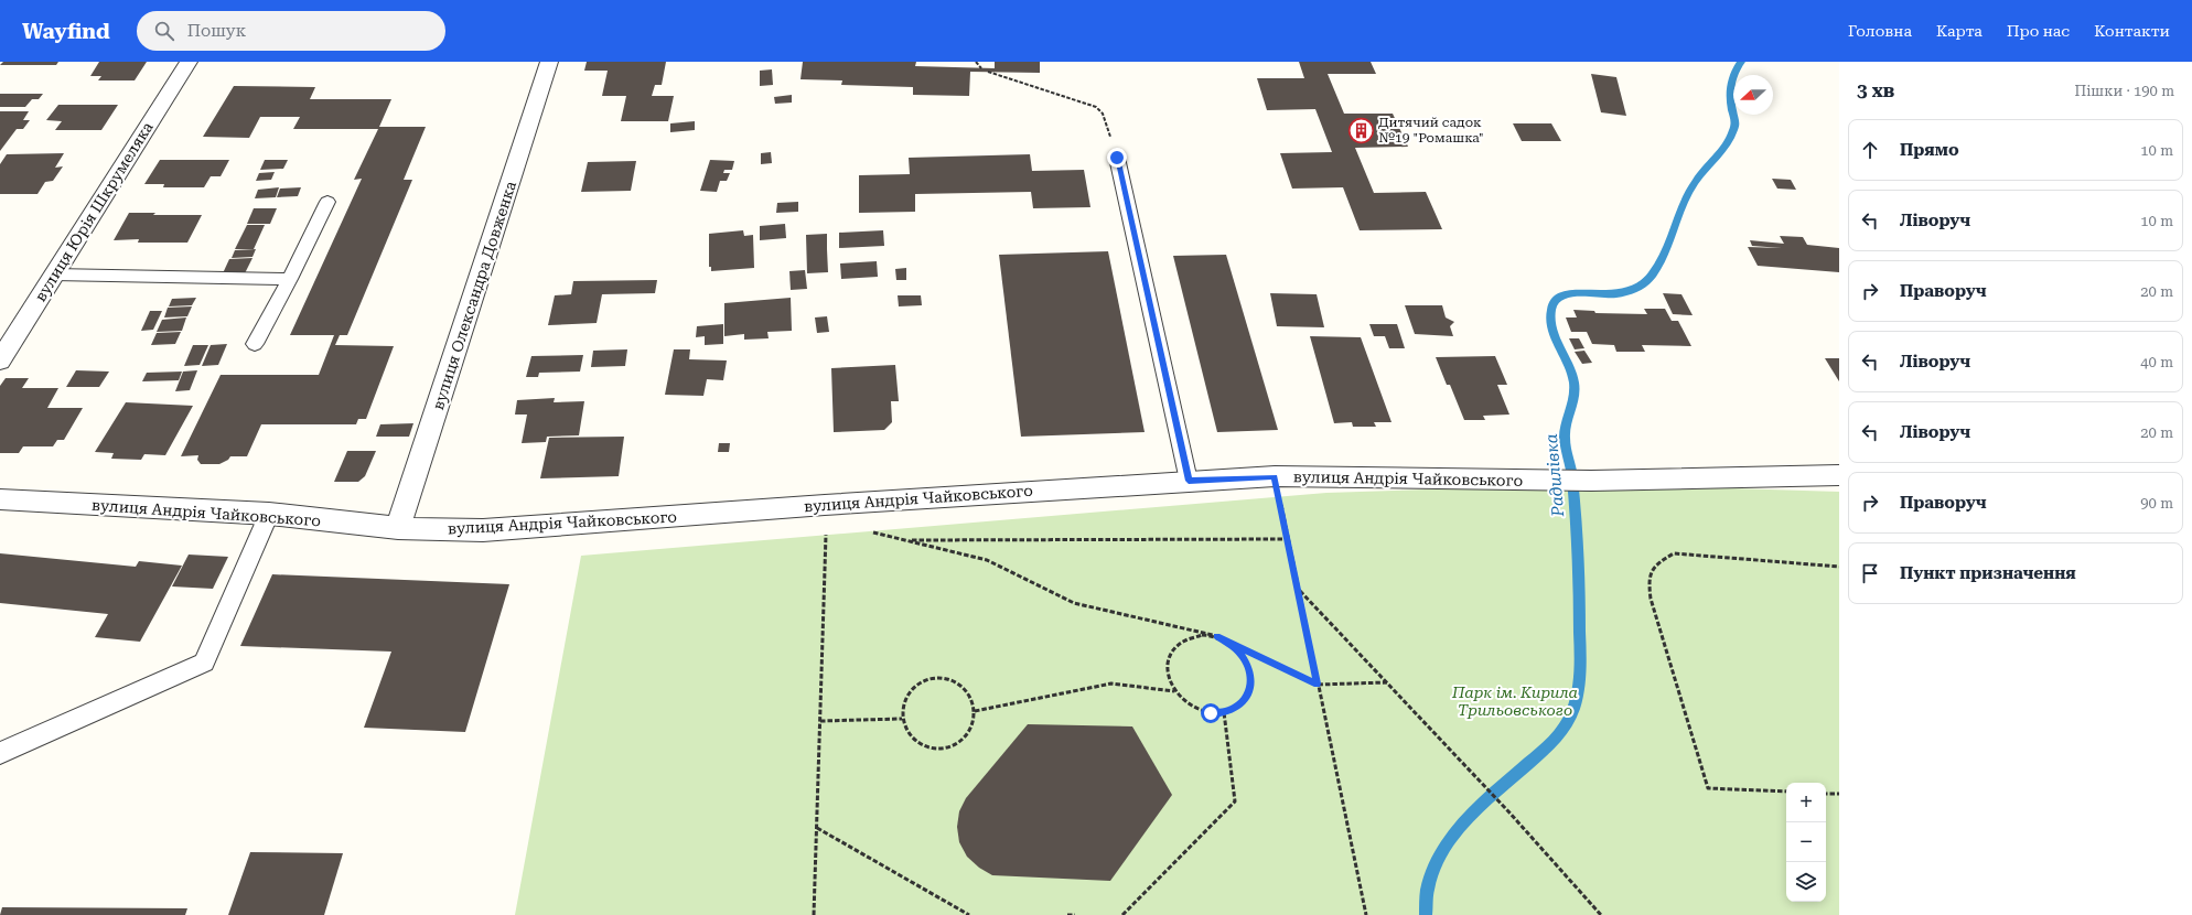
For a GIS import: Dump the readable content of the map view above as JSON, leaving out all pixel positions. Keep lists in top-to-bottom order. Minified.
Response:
{"streets":{"street":["вулиця Юрія Шкрумеляка","вулиця Олександра Довженка","вулиця Андрія Чайковського"]},"crossings":[["вулиця Олександра Довженка","вулиця Андрія Чайковського"]],"water":["Радилівка"],"parks":["Парк ім. Кирила Трильовського"],"places":{"building":["Дитячий садок №19 \"Ромашка\""]},"north":"left","page":{"header":"Wayfind","search":"Пошук","nav":["Головна","Карта","Про нас","Контакти"],"heading":["3 хв","Пішки · 190 m"],"list":[["Прямо","10 m"],["Ліворуч","10 m"],["Праворуч","20 m"],["Ліворуч","40 m"],["Ліворуч","20 m"],["Праворуч","90 m"],"Пункт призначення"],"map_buttons":["+","−"]}}
